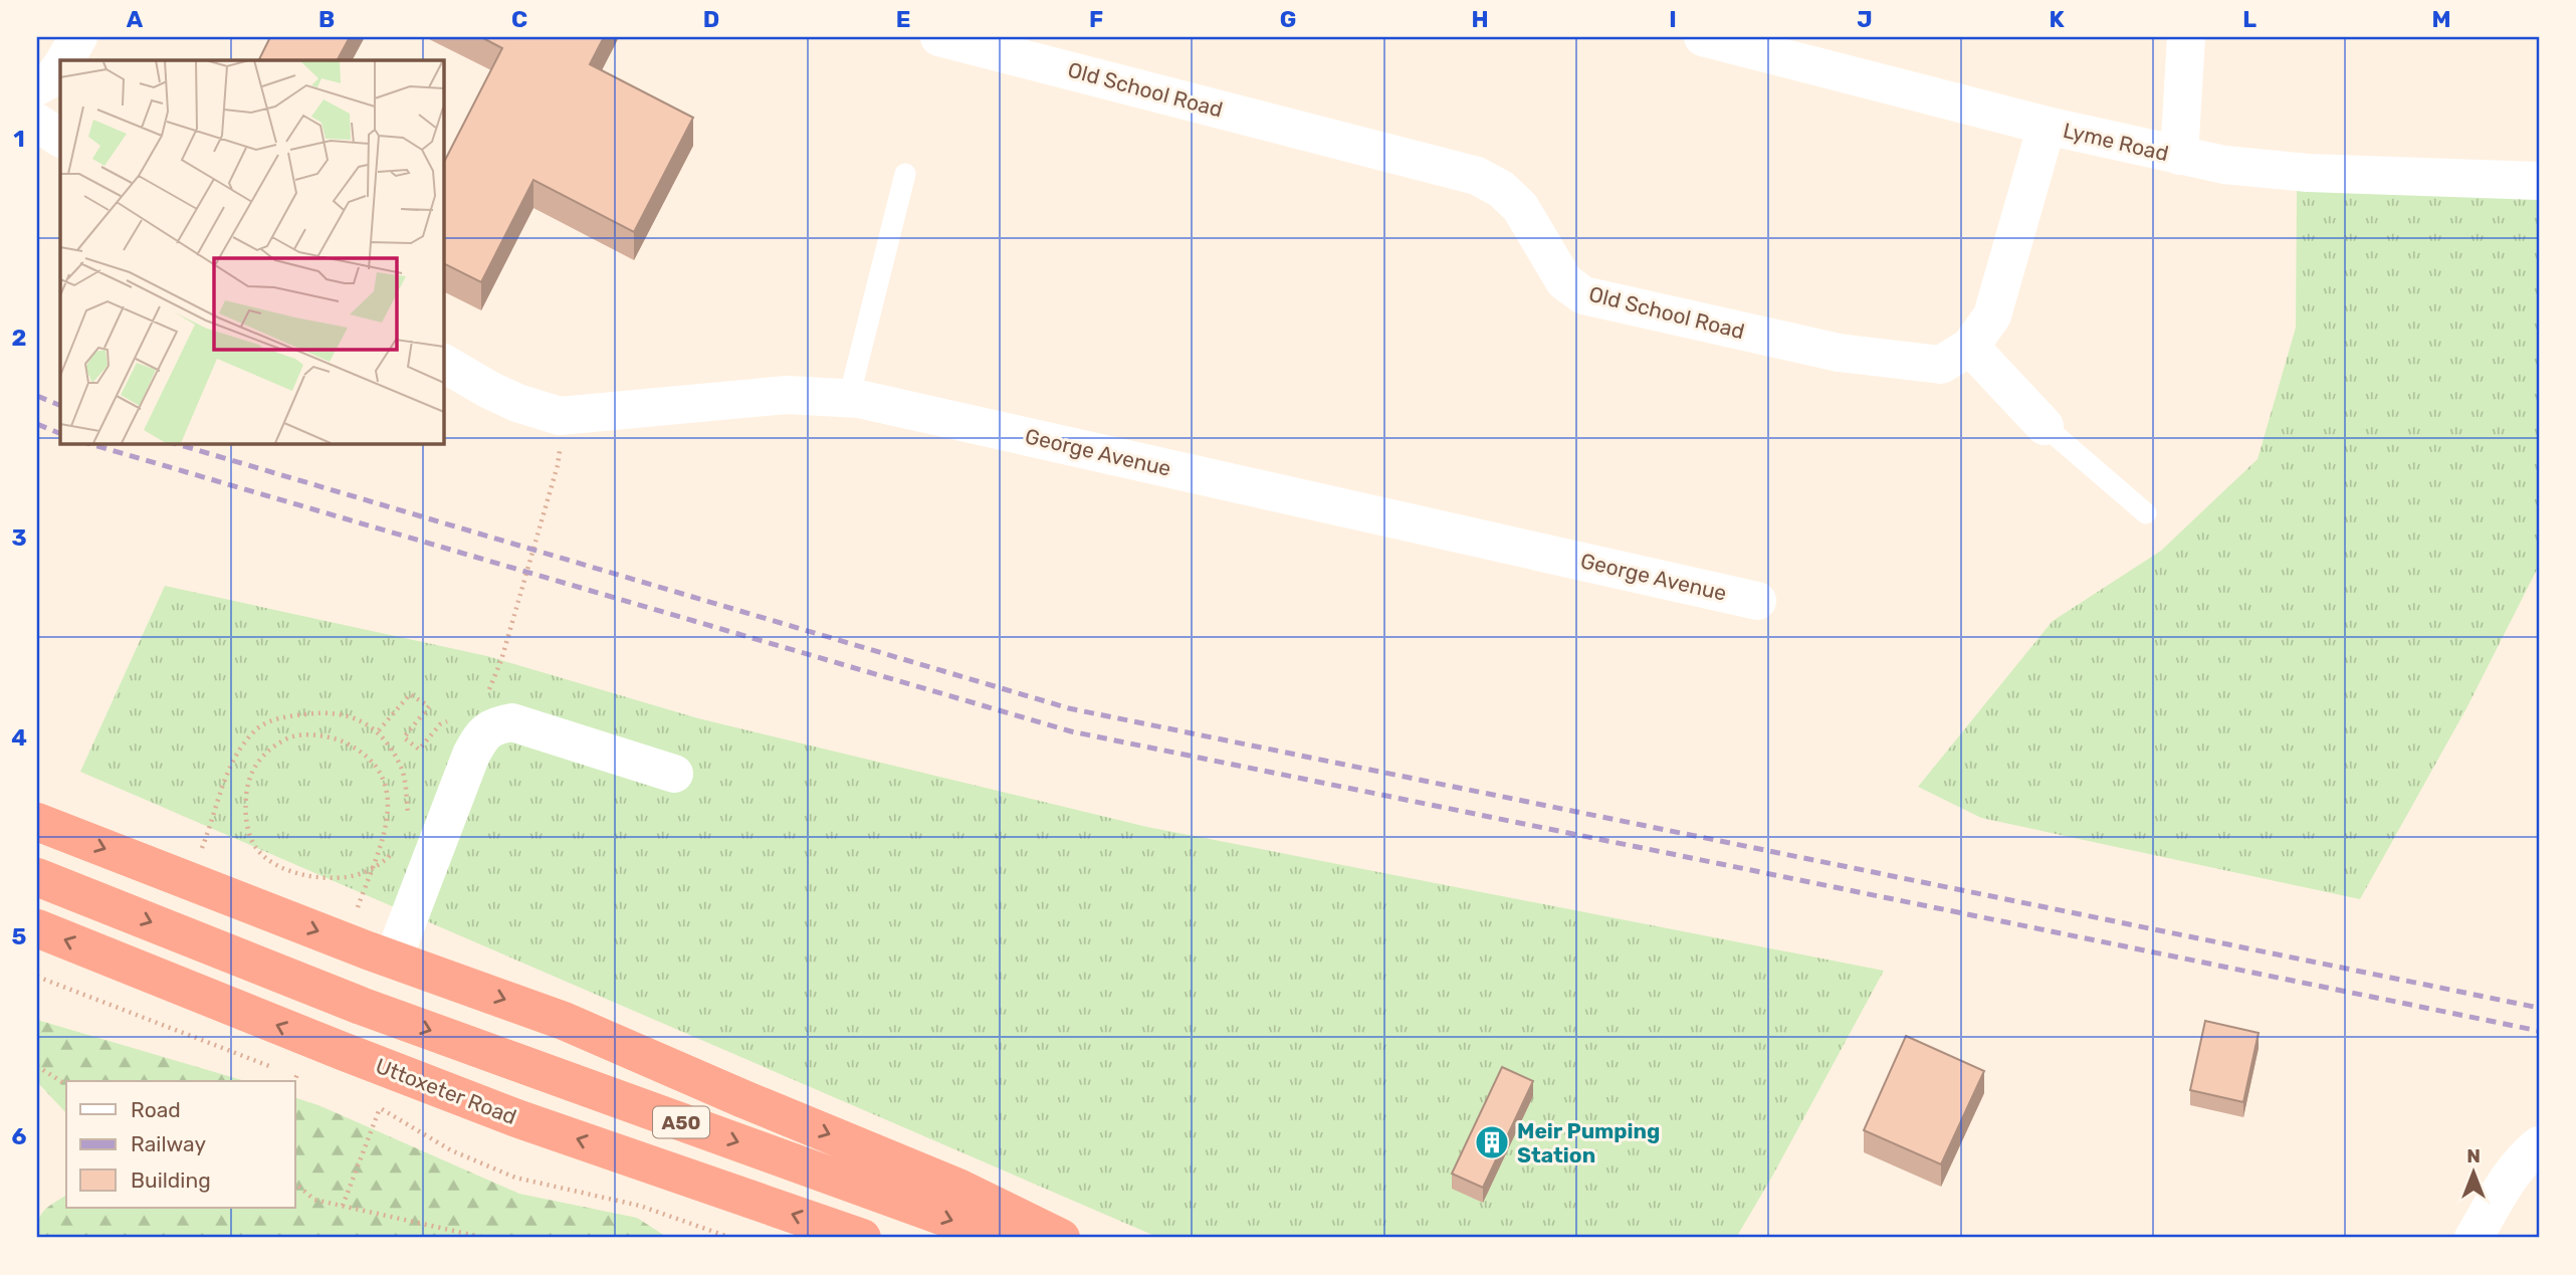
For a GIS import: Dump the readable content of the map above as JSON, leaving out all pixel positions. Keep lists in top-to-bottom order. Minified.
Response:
{"streets":{"highway":["Uttoxeter Road","A50"],"street":["Old School Road","Lyme Road","George Avenue"]},"crossings":[["Old School Road","Lyme Road"]],"places":{"building":["Meir Pumping Station"]},"legend":["Road","Railway","Building"],"north":"top","grid":{"columns":["A","B","C","D","E","F","G","H","I","J","K","L","M"],"rows":["1","2","3","4","5","6"]}}
